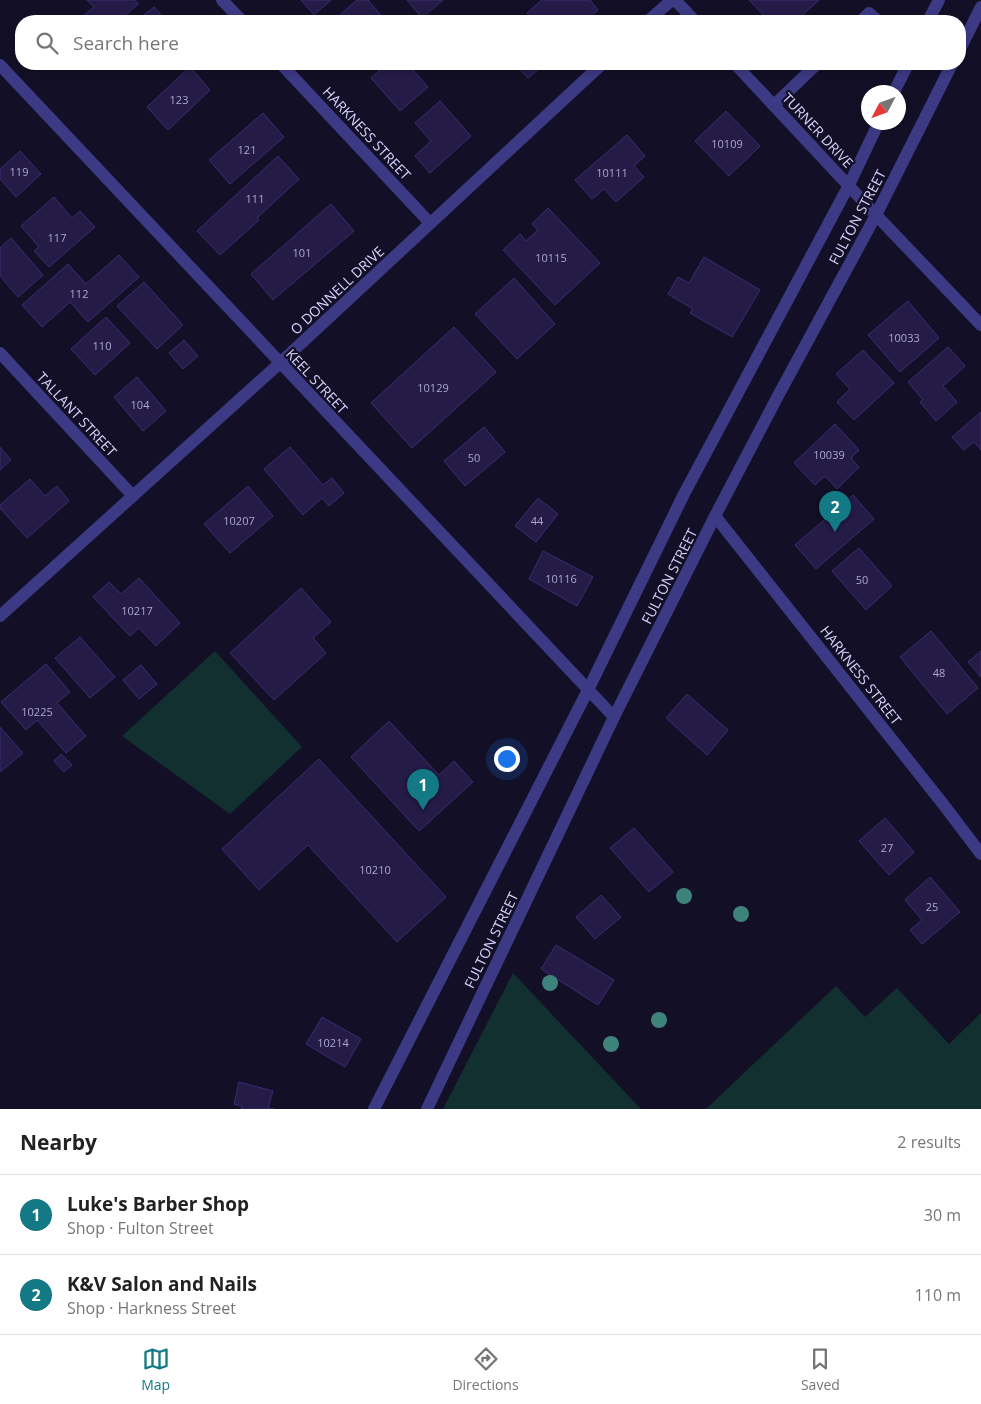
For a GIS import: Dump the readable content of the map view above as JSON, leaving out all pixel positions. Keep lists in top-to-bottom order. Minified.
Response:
{"streets":{"street":["TURNER DRIVE","HARKNESS STREET","FULTON STREET","O DONNELL DRIVE","KEEL STREET","TALLANT STREET"]},"crossings":[["TURNER DRIVE","FULTON STREET"],["HARKNESS STREET","FULTON STREET"],["HARKNESS STREET","O DONNELL DRIVE"],["FULTON STREET","KEEL STREET"],["O DONNELL DRIVE","KEEL STREET"],["O DONNELL DRIVE","TALLANT STREET"]],"house_numbers":["123","10109","121","119","10111","111","117","101","10115","112","10033","110","10129","104","10039","50","10207","44","10116","50","10217","48","10225","27","10210","25","10214"],"north":"bottom left","page":{"search":"Search here","pins":["2","1"],"heading":["Nearby","2 results"],"list":[{"mark":"1","name":"Luke's Barber Shop","note":"Shop · Fulton Street","value":"30 m"},{"mark":"2","name":"K&V Salon and Nails","note":"Shop · Harkness Street","value":"110 m"}],"nav":["Map","Directions","Saved"]}}
